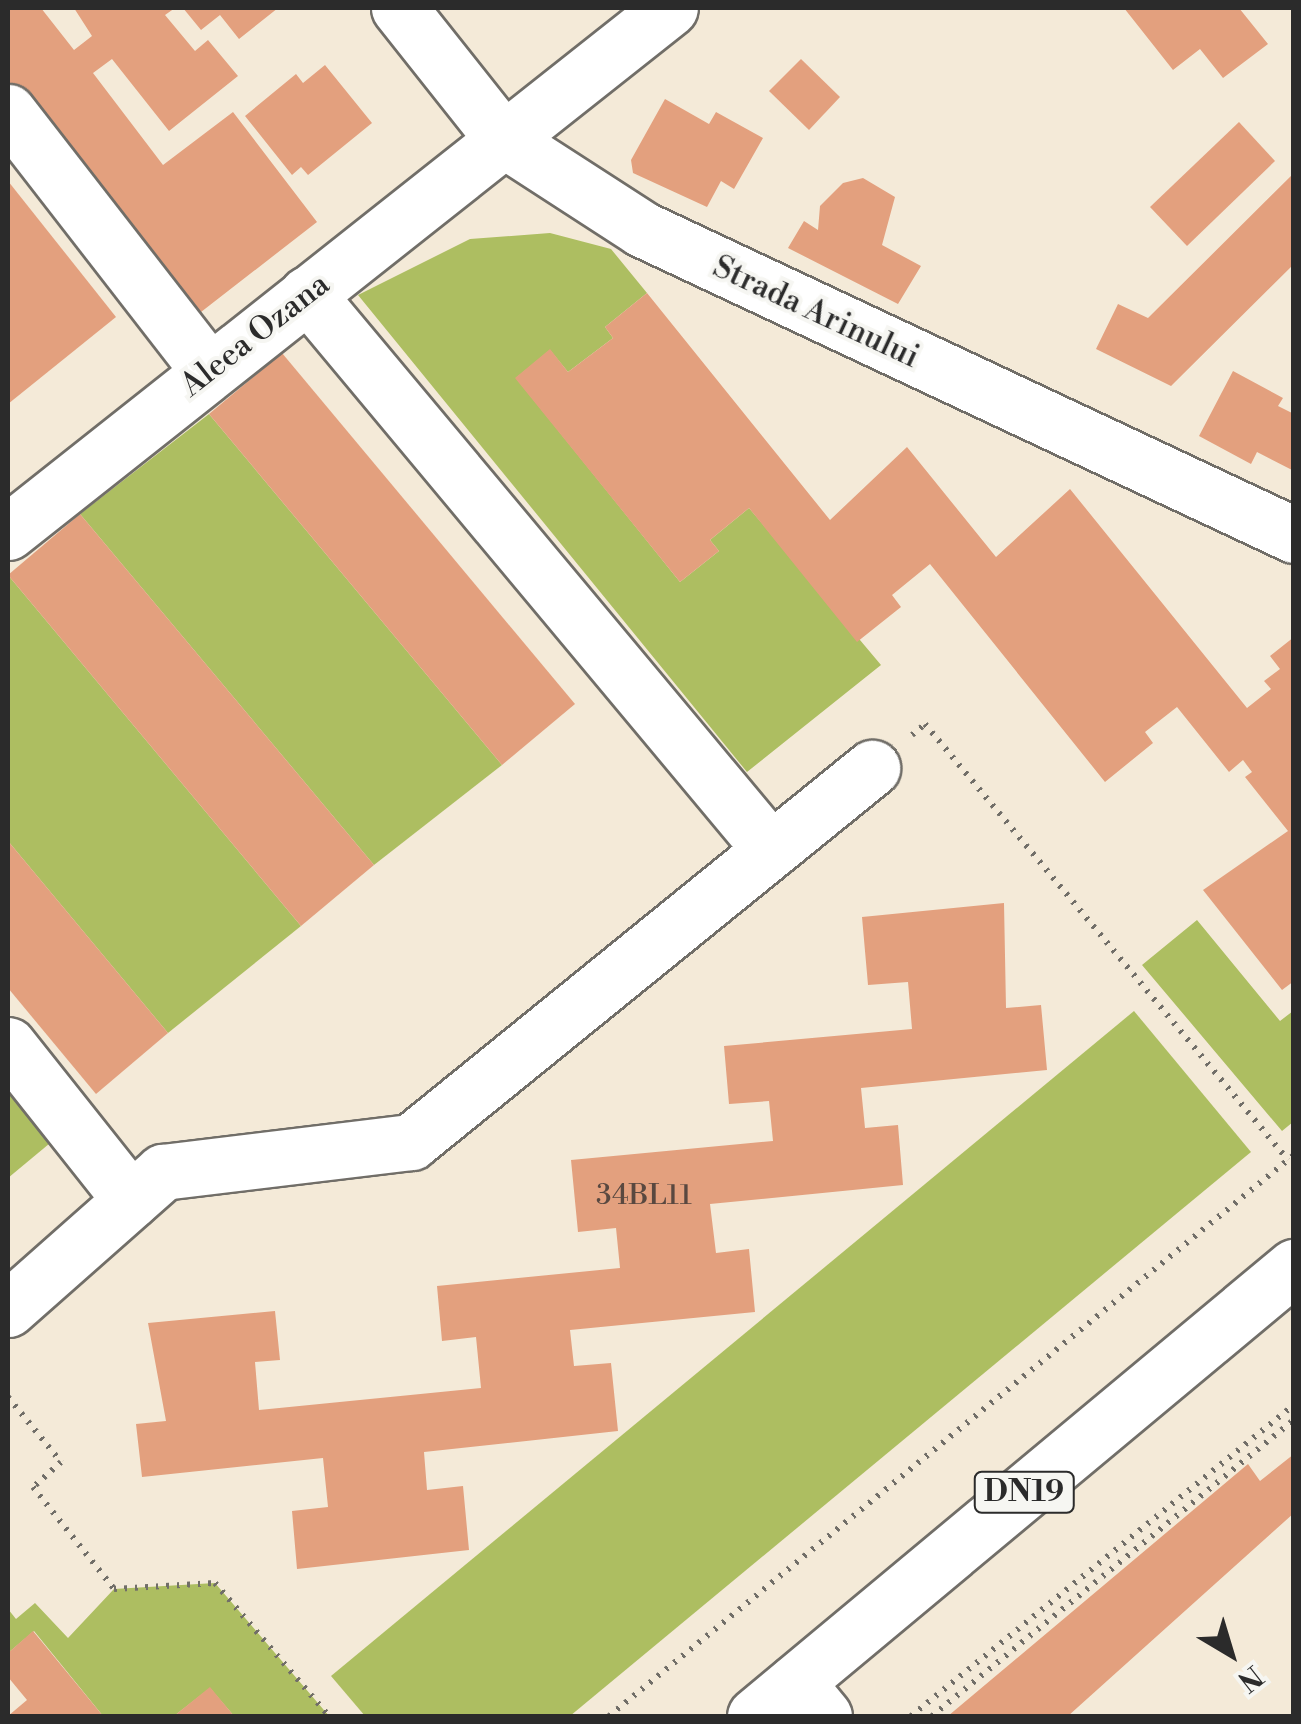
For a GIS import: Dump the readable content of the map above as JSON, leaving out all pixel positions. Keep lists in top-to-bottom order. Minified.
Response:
{"streets":{"street":["Strada Arinului","Aleea Ozana","DN19"]},"crossings":[["Strada Arinului","Aleea Ozana"]],"house_numbers":["34BL11"],"north":"bottom right"}
